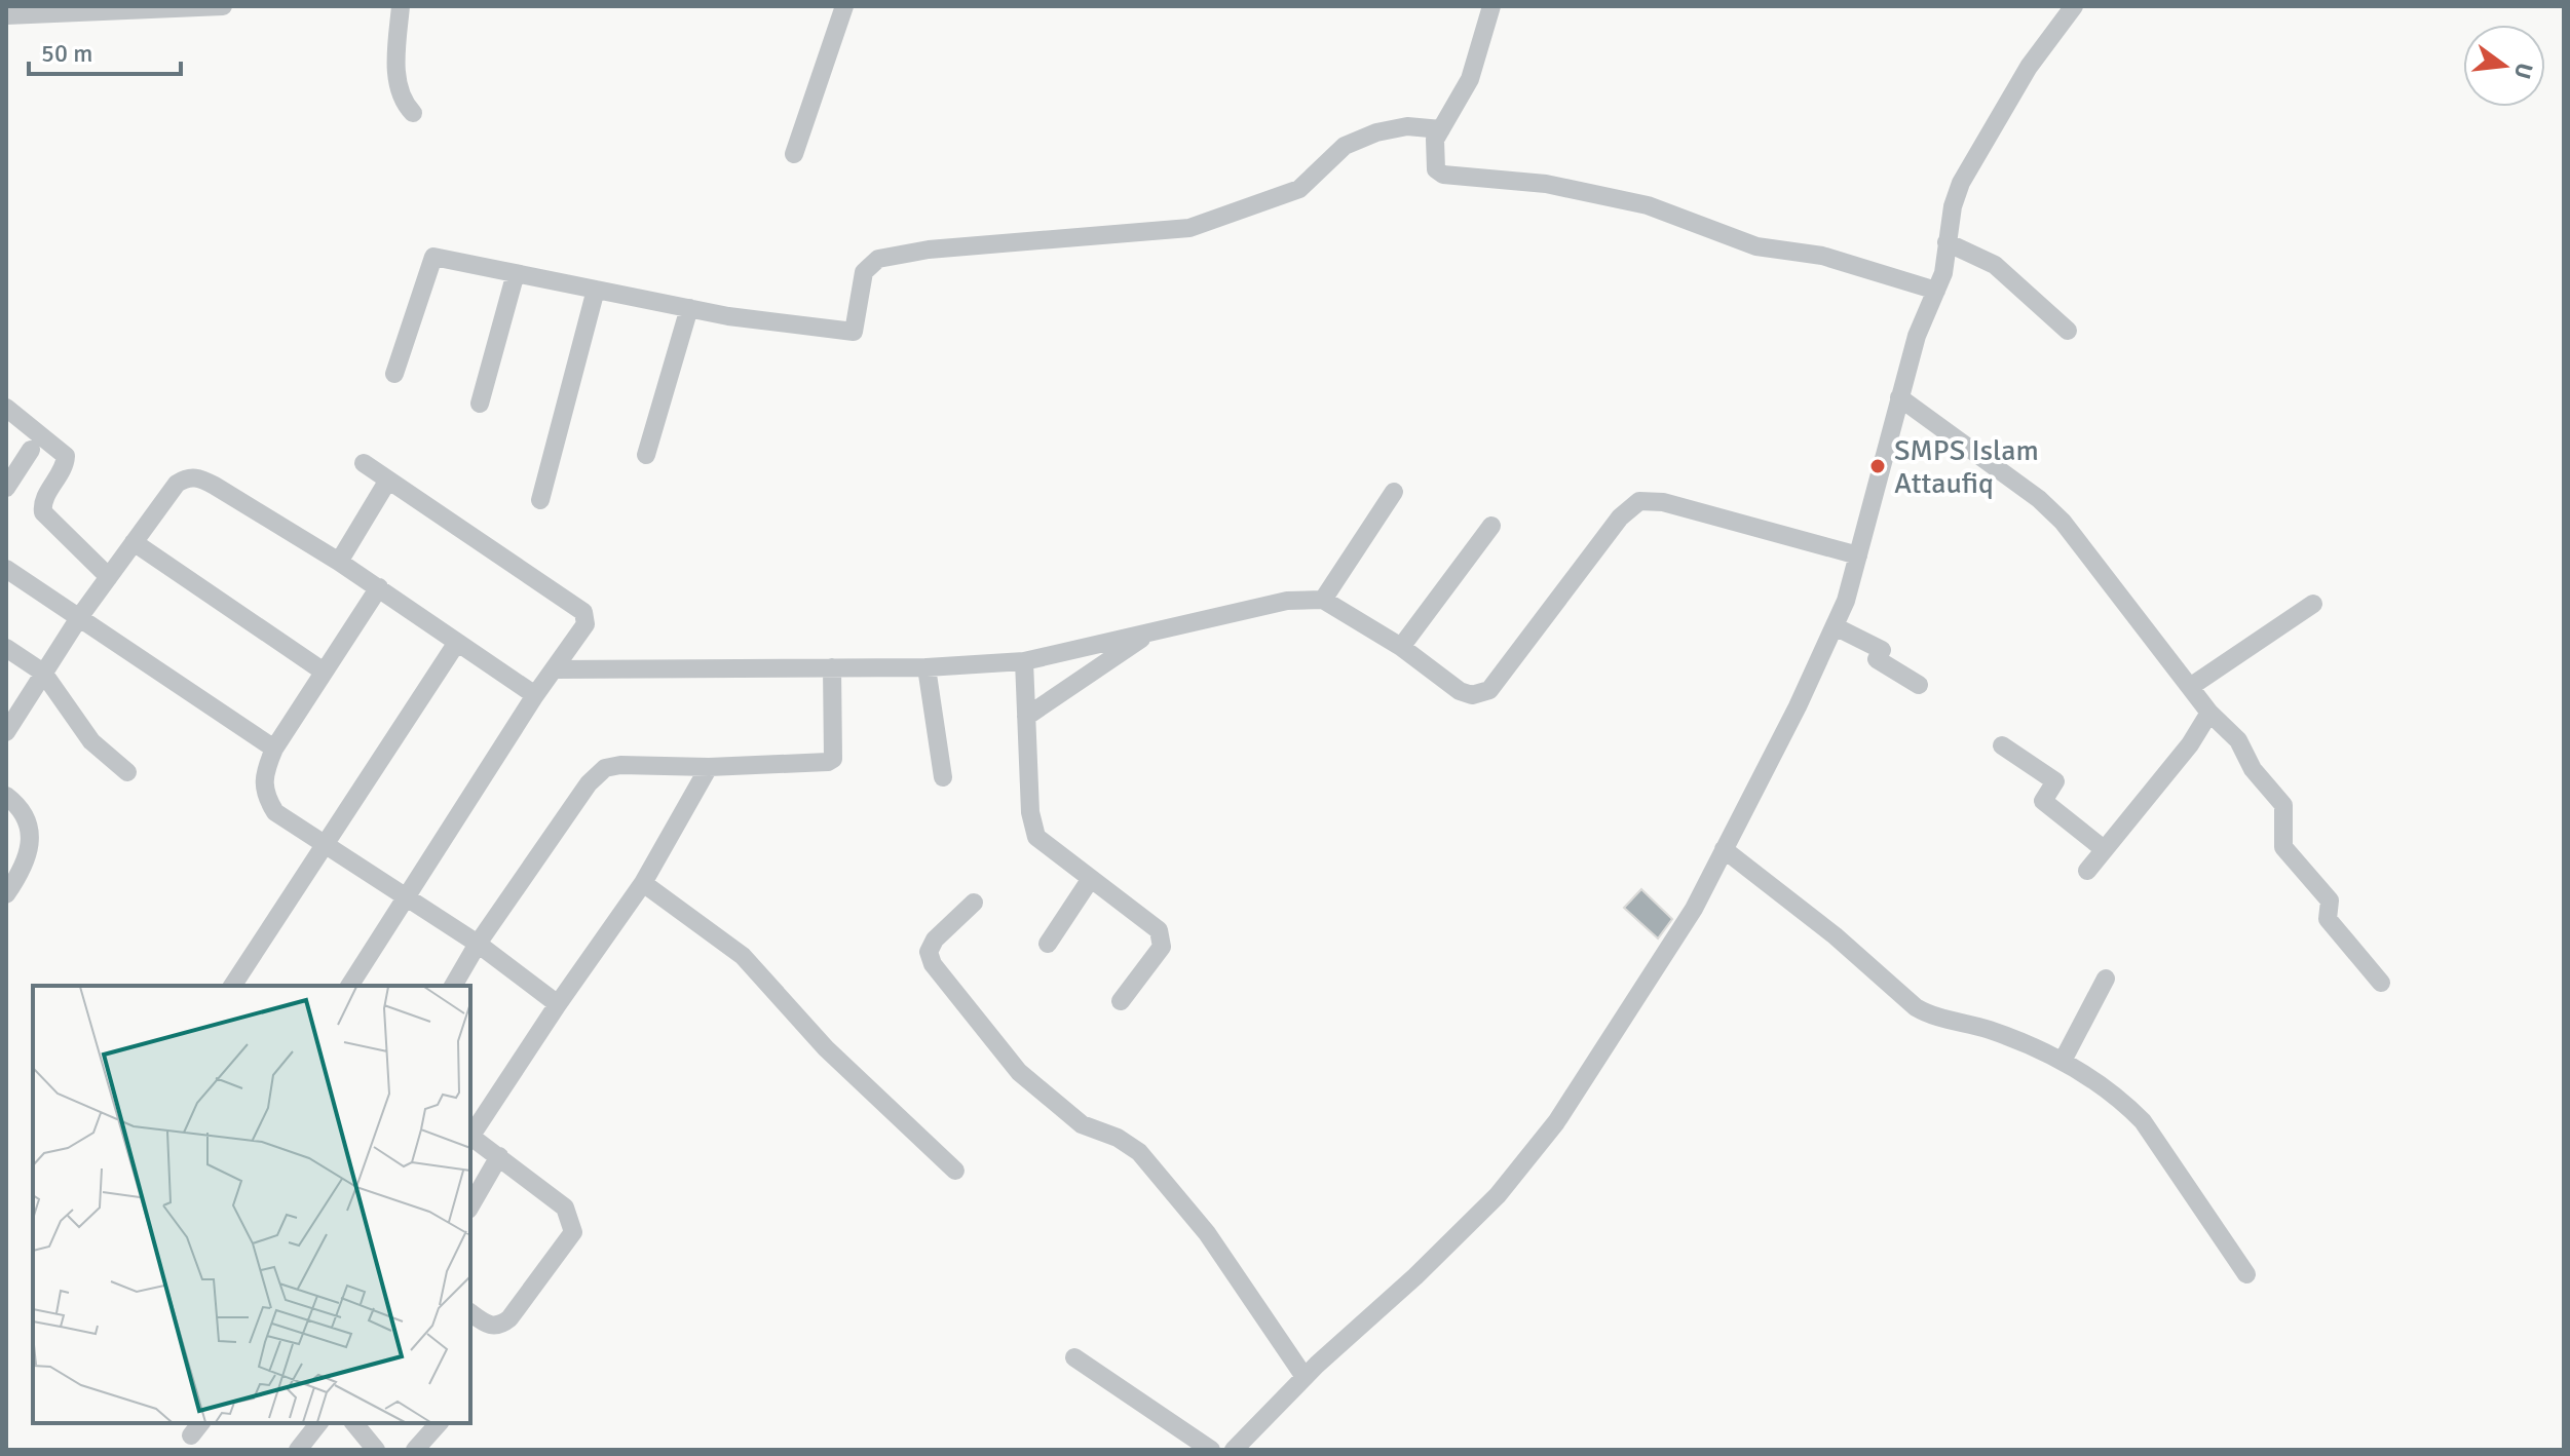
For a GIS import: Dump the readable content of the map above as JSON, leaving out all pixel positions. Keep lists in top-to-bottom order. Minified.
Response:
{"places":["SMPS Islam Attaufiq"],"scale_bar":"50 m","north":"right"}
